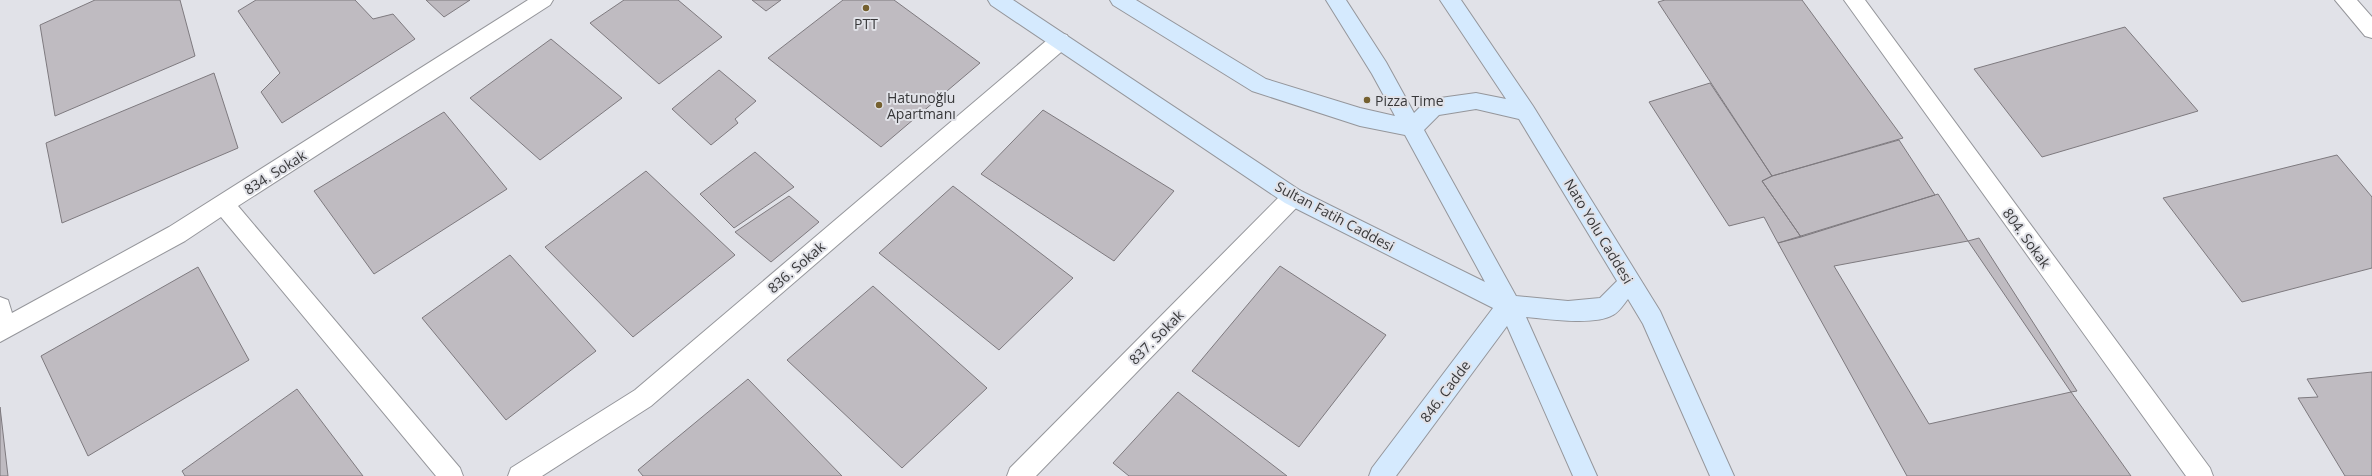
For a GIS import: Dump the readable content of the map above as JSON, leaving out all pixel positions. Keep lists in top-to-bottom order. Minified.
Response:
{"streets":{"main road":["Sultan Fatih Caddesi","Nato Yolu Caddesi","846. Cadde"],"street":["834. Sokak","804. Sokak","836. Sokak","837. Sokak"]},"crossings":[["Sultan Fatih Caddesi","Nato Yolu Caddesi"],["Sultan Fatih Caddesi","836. Sokak"],["Sultan Fatih Caddesi","837. Sokak"],["Sultan Fatih Caddesi","846. Cadde"]],"places":["PTT","Pizza Time","Hatunoğlu Apartmanı"]}
